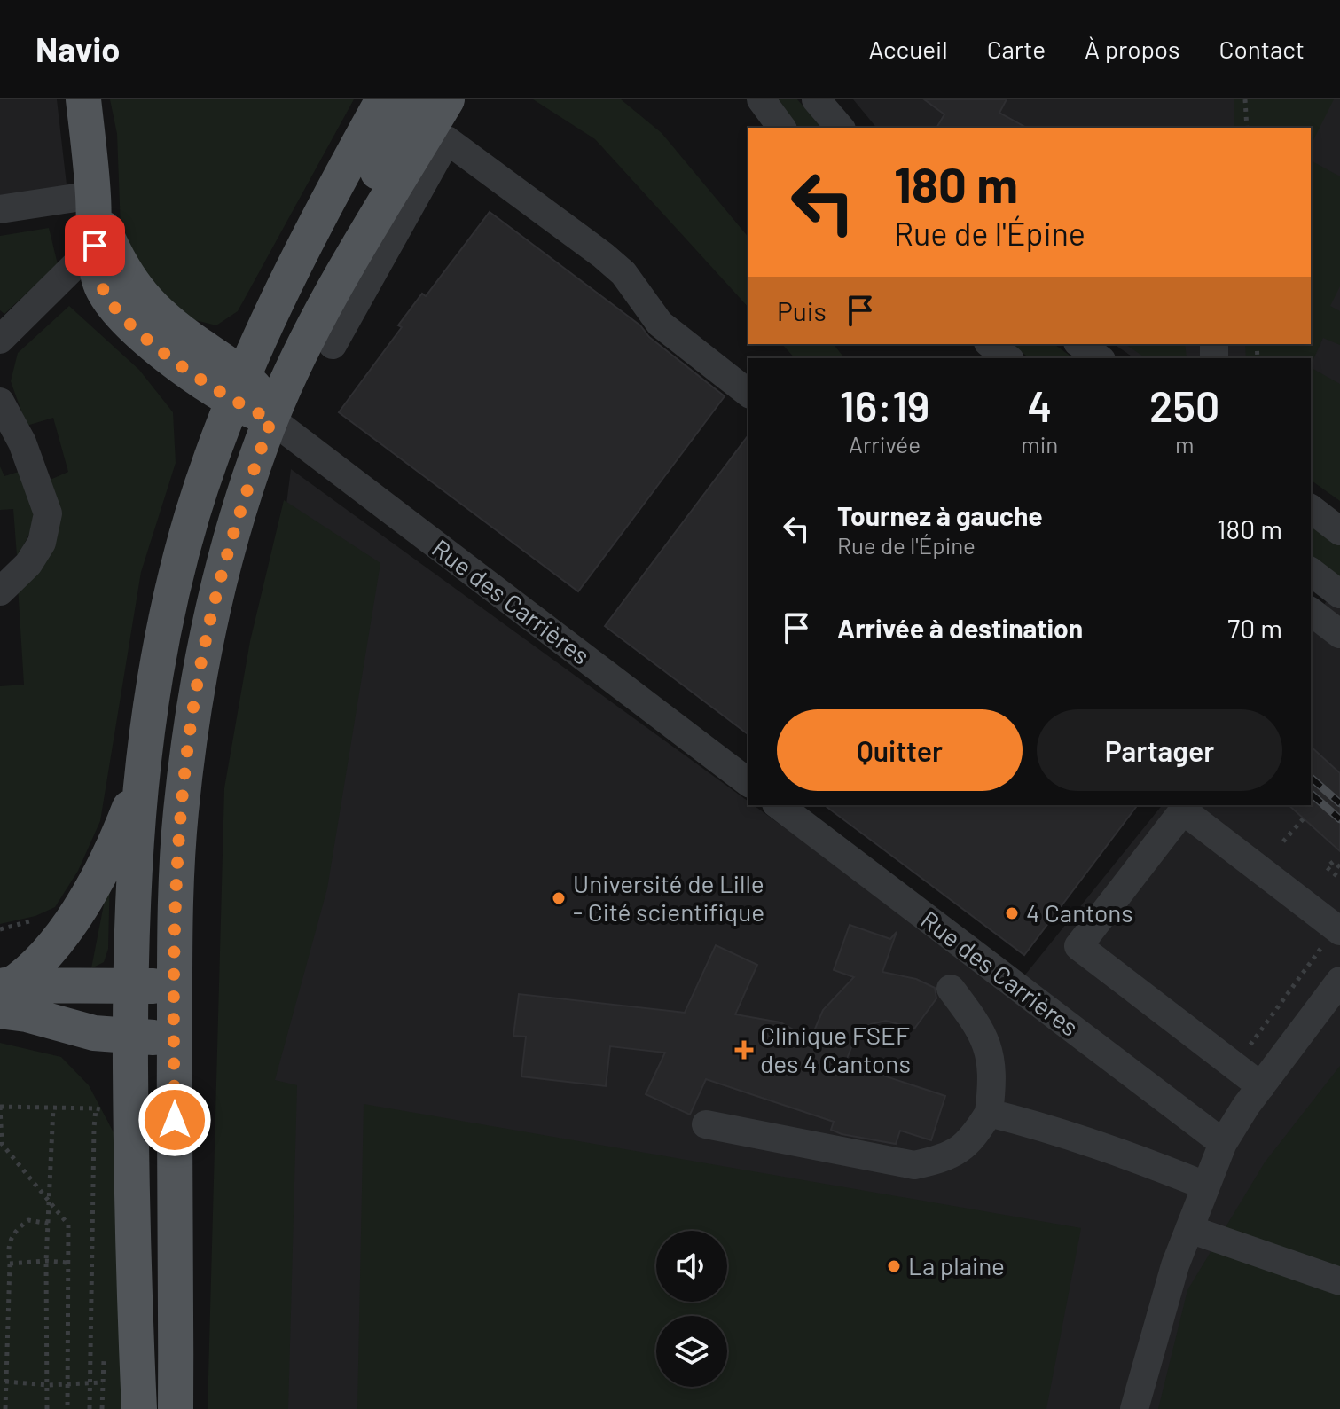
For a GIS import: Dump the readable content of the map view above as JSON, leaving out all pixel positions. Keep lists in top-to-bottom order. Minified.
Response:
{"streets":{"street":["Rue des Carrières"]},"places":{"other":["Université de Lille ‐ Cité scientifique","4 Cantons","La plaine"],"health":["Clinique FSEF des 4 Cantons"]},"page":{"header":"Navio","nav":["Accueil","Carte","À propos","Contact"],"turn":["180 m","Rue de l'Épine"],"then":"Puis","eta":["16:19","Arrivée","4","min","250","m"],"list":[{"name":"Tournez à gauche","note":"Rue de l'Épine","value":"180 m"},{"name":"Arrivée à destination","value":"70 m"}],"buttons":["Quitter","Partager"]}}
